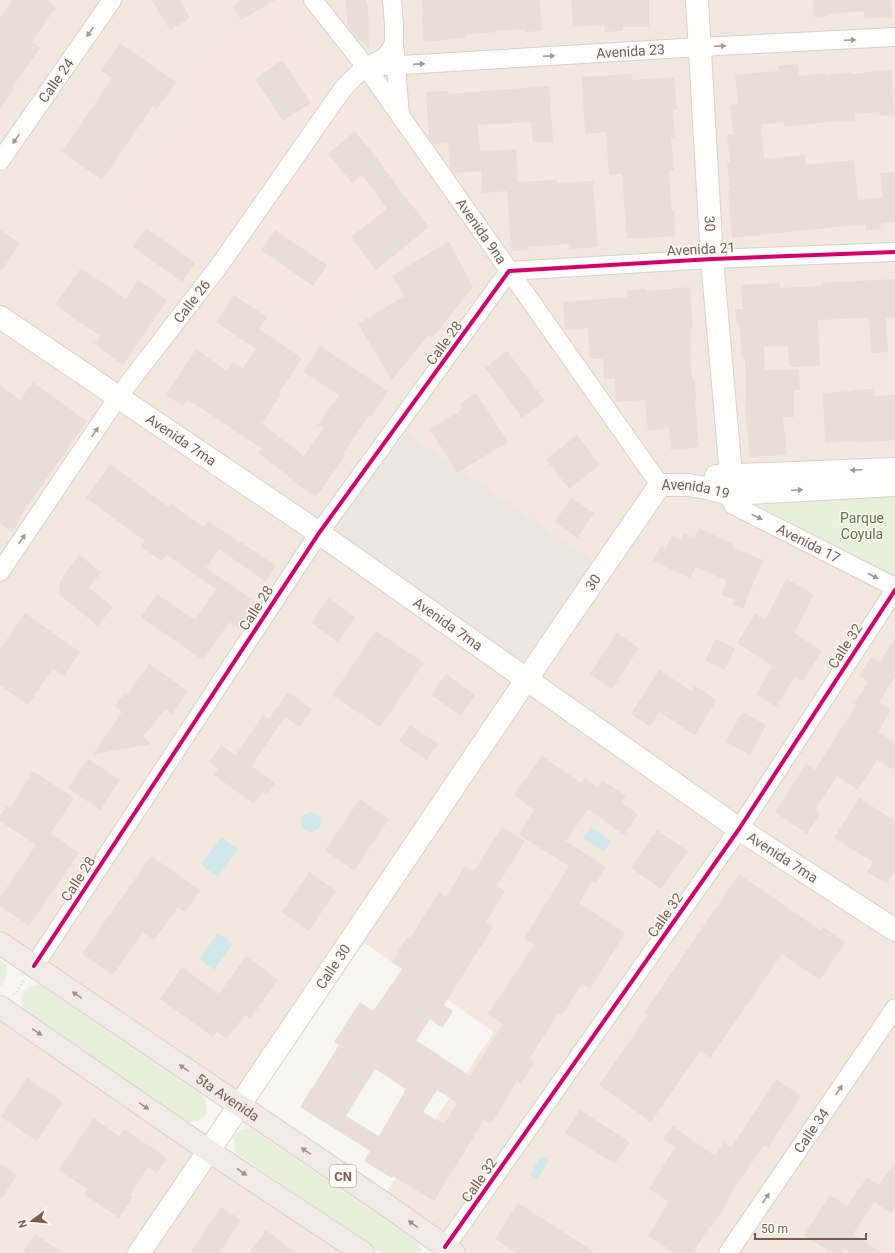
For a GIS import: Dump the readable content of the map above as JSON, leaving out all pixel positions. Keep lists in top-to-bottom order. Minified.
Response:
{"streets":{"highway":["5ta Avenida","CN"],"main road":["30","Avenida 7ma","Avenida 19","Calle 30"],"street":["Avenida 23","Calle 24","Avenida 9na","Avenida 21","Calle 26","Calle 28","Avenida 17","Calle 32","Calle 34"]},"crossings":[["Avenida 23","30"],["Avenida 23","Avenida 9na"],["Avenida 23","Calle 26"],["30","Avenida 9na"],["30","Avenida 21"],["30","Avenida 7ma"],["30","Avenida 19"],["30","Avenida 17"],["30","Calle 30"],["Avenida 9na","Avenida 21"],["Avenida 9na","Calle 26"],["Avenida 9na","Calle 28"],["Avenida 9na","Avenida 19"],["Avenida 21","Calle 28"],["Calle 26","Avenida 7ma"],["Calle 28","Avenida 7ma"],["Calle 28","5ta Avenida"],["Avenida 7ma","Calle 32"],["Avenida 7ma","Calle 30"],["Avenida 19","Avenida 17"],["Avenida 17","Calle 32"],["Calle 32","5ta Avenida"],["Calle 30","5ta Avenida"]],"one_way":["Avenida 23","Calle 24","Avenida 17","Calle 34"],"parks":["Parque Coyula"],"scale_bar":"50 m","north":"left"}
